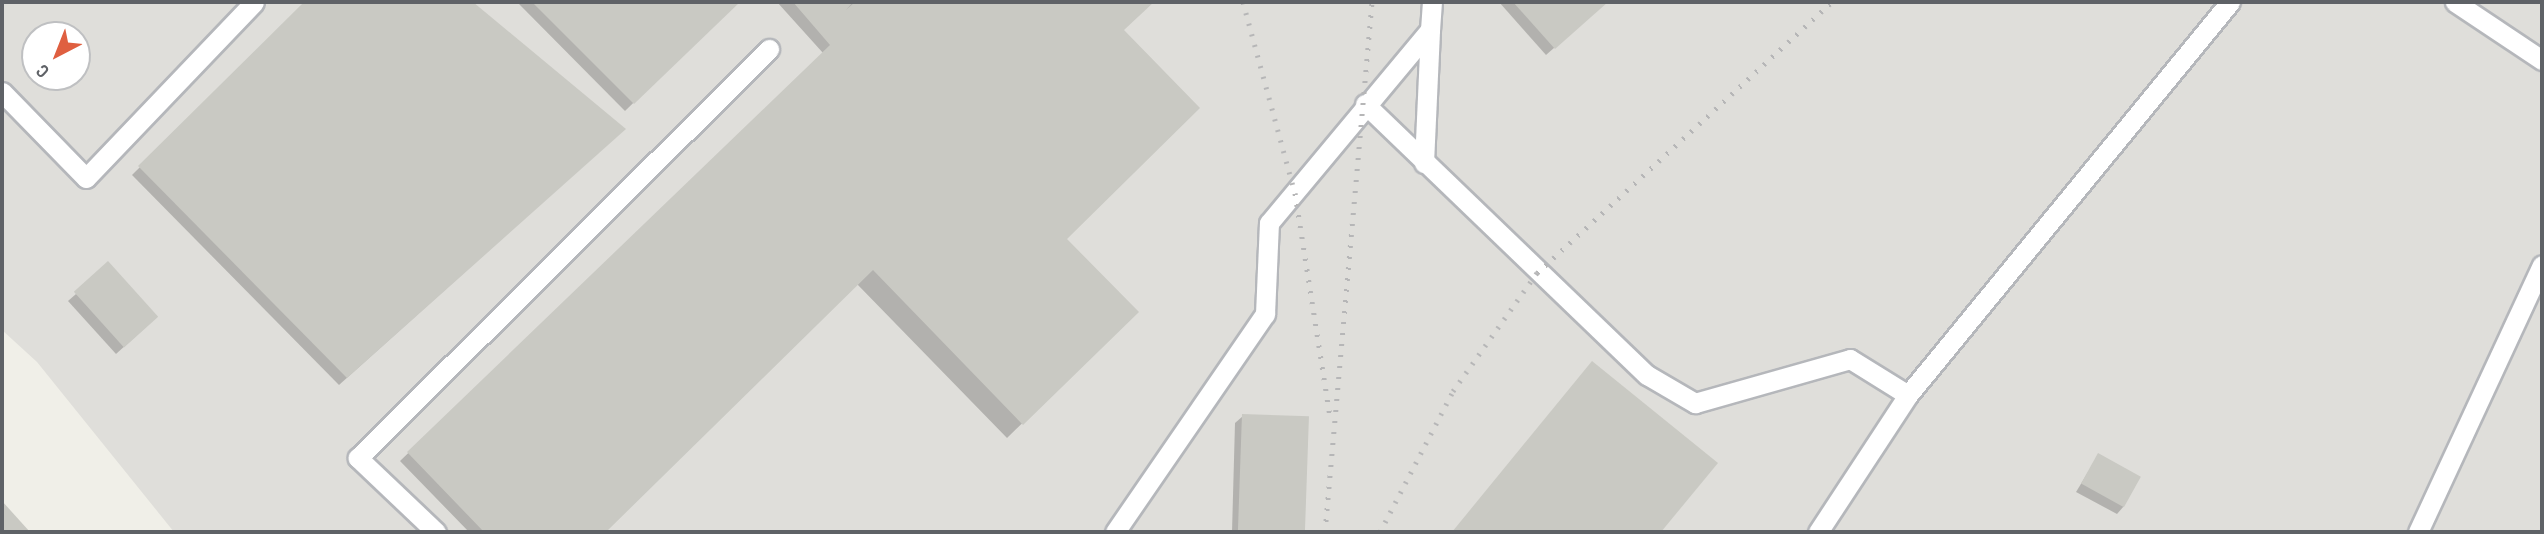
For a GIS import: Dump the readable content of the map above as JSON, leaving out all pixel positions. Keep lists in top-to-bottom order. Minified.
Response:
{"north":"bottom left"}
